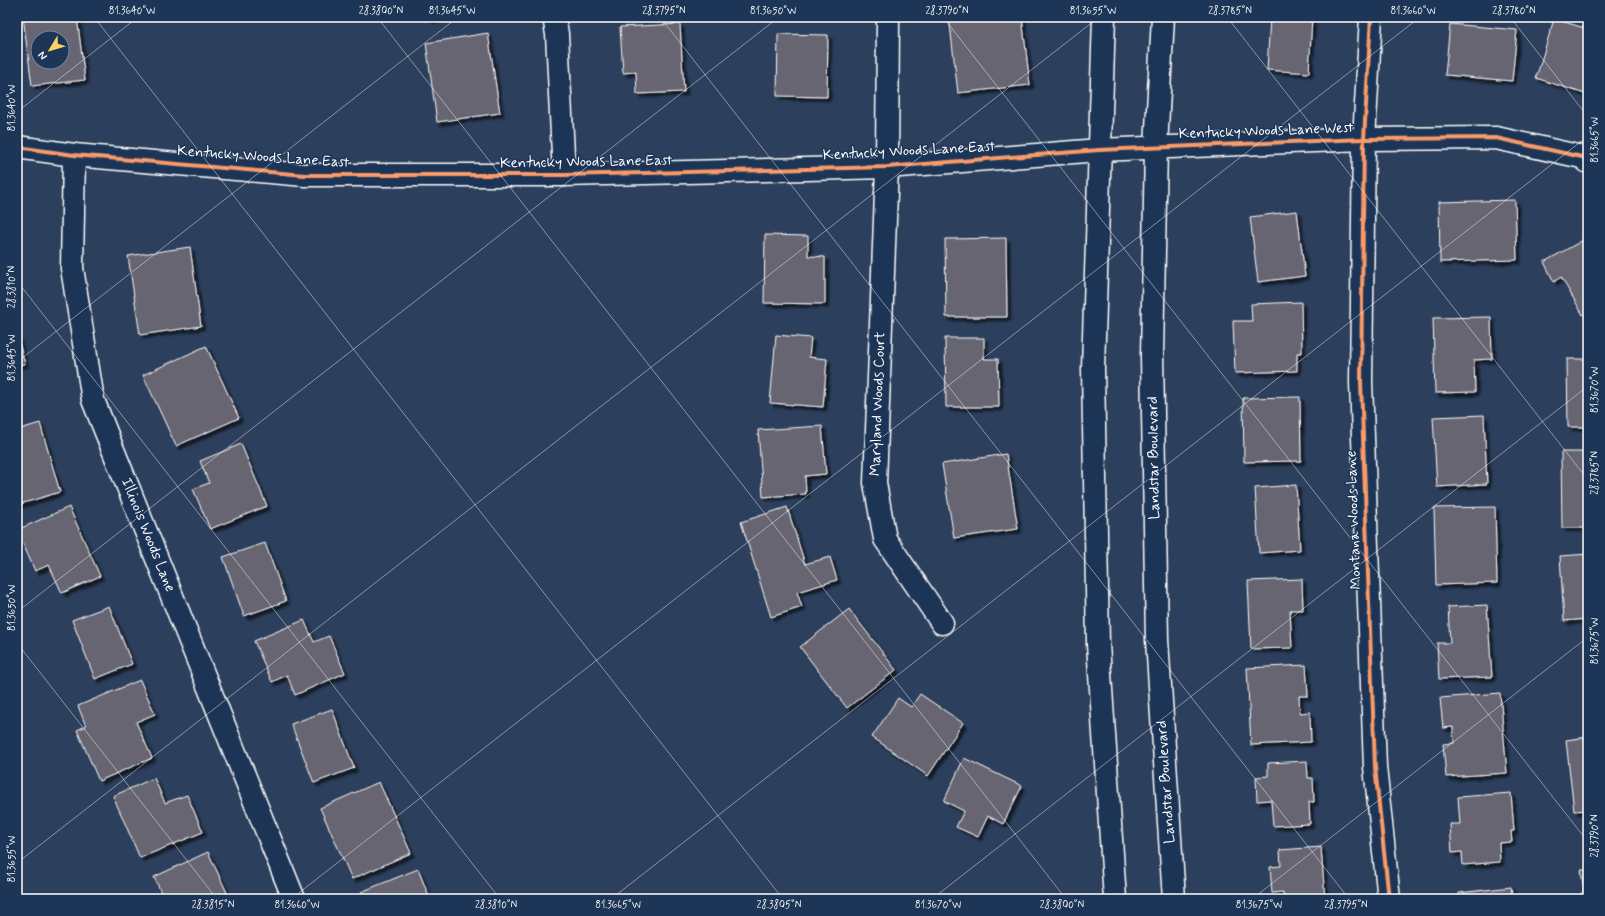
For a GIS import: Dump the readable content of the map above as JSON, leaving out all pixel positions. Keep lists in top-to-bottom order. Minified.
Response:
{"streets":{"street":["Kentucky Woods Lane West","Kentucky Woods Lane East","Maryland Woods Court","Landstar Boulevard","Montana Woods Lane","Illinois Woods Lane"]},"crossings":[["Kentucky Woods Lane West","Kentucky Woods Lane East"],["Kentucky Woods Lane West","Landstar Boulevard"],["Kentucky Woods Lane West","Montana Woods Lane"],["Kentucky Woods Lane East","Maryland Woods Court"],["Kentucky Woods Lane East","Landstar Boulevard"],["Kentucky Woods Lane East","Illinois Woods Lane"]],"north":"bottom left","coordinates":["81.3640°W","28.3800°N","81.3645°W","28.3795°N","81.3650°W","28.3790°N","81.3655°W","28.3785°N","81.3660°W","28.3780°N","81.3665°W","28.3810°N","81.3670°W","81.3675°W","28.3815°N","28.3805°N"]}
